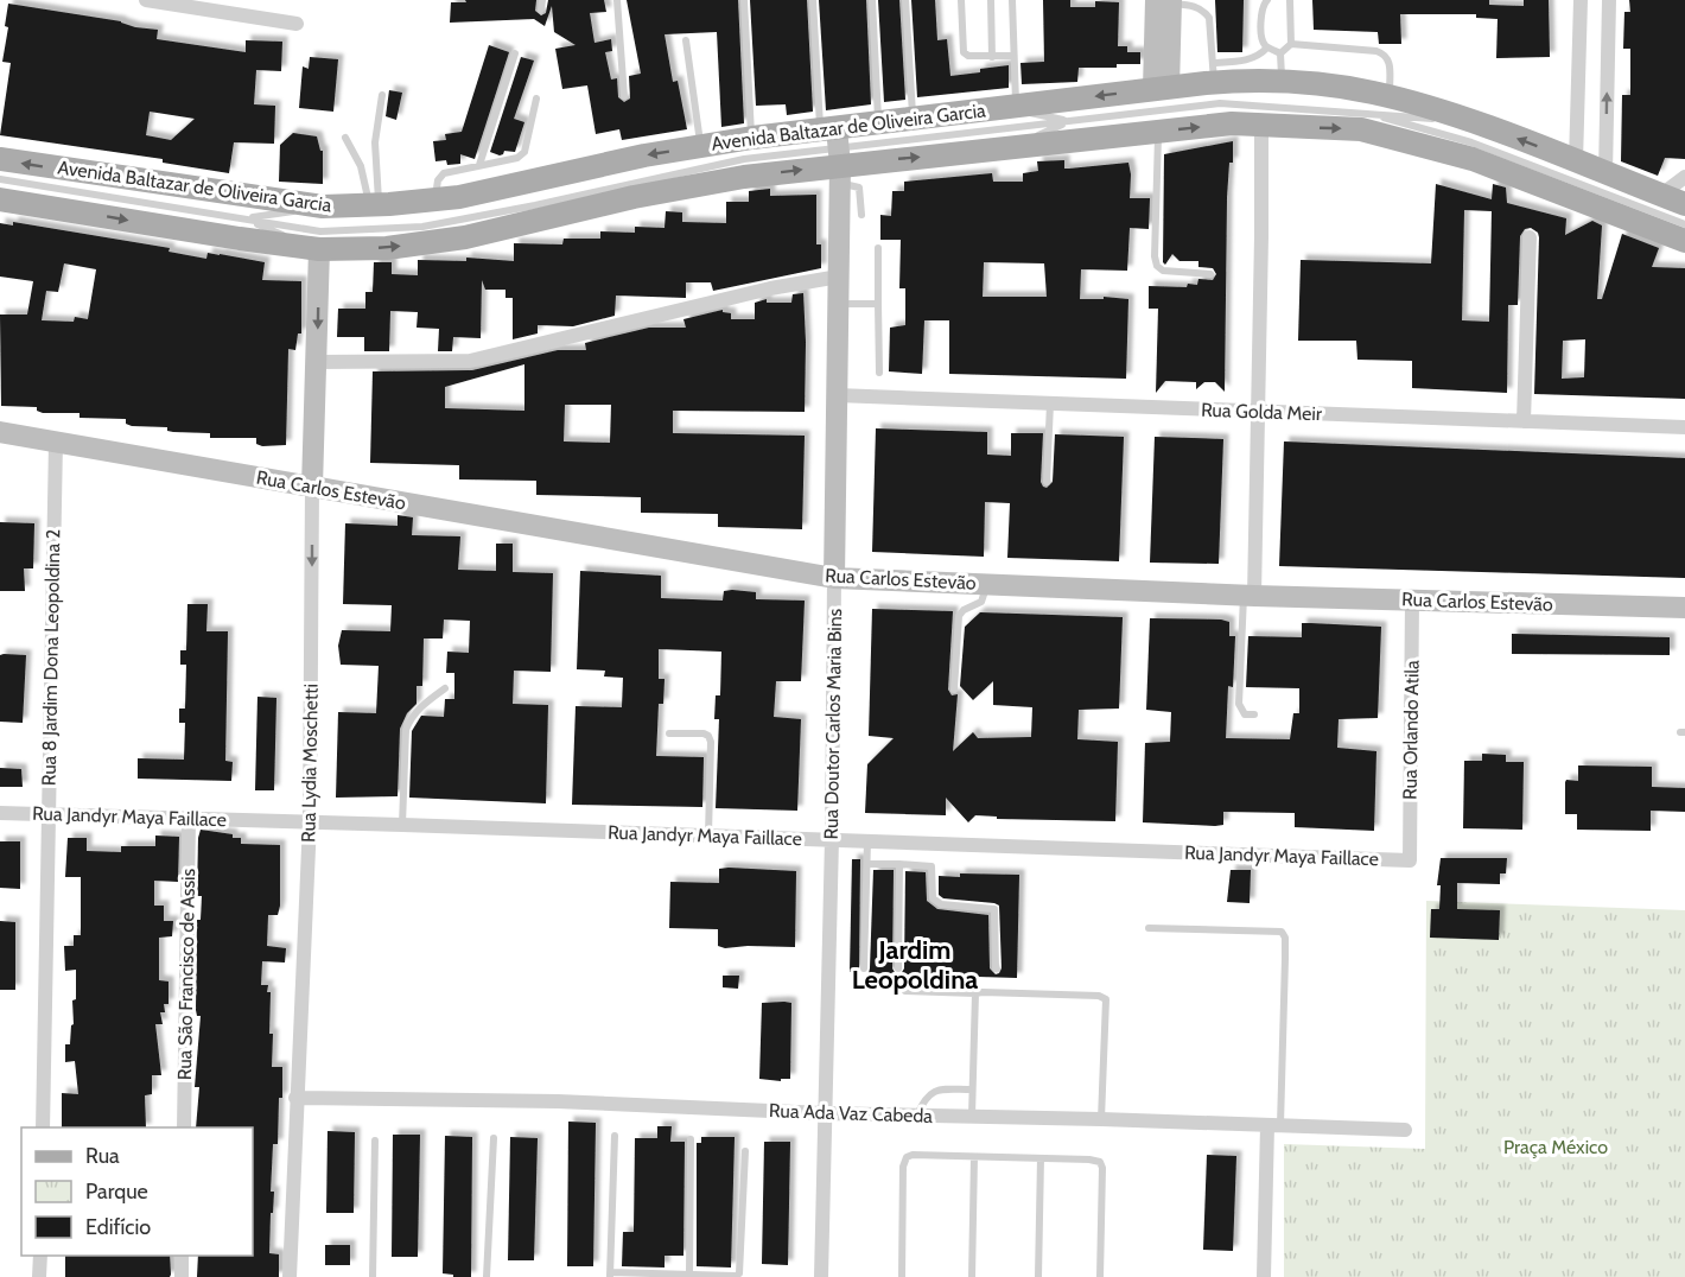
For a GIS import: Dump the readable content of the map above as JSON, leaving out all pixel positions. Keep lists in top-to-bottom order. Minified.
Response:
{"streets":{"main road":["Avenida Baltazar de Oliveira Garcia"],"street":["Rua Golda Meir","Rua Carlos Estevão","Rua 8 Jardim Dona Leopoldina 2","Rua Doutor Carlos Maria Bins","Rua Orlando Atila","Rua Lydia Moschetti","Rua Jandyr Maya Faillace","Rua São Francisco de Assis","Rua Ada Vaz Cabeda"]},"crossings":[["Avenida Baltazar de Oliveira Garcia","Rua Doutor Carlos Maria Bins"],["Avenida Baltazar de Oliveira Garcia","Rua Lydia Moschetti"],["Rua Golda Meir","Rua Doutor Carlos Maria Bins"],["Rua Carlos Estevão","Rua 8 Jardim Dona Leopoldina 2"],["Rua Carlos Estevão","Rua Doutor Carlos Maria Bins"],["Rua Carlos Estevão","Rua Orlando Atila"],["Rua Carlos Estevão","Rua Lydia Moschetti"],["Rua 8 Jardim Dona Leopoldina 2","Rua Jandyr Maya Faillace"],["Rua Doutor Carlos Maria Bins","Rua Jandyr Maya Faillace"],["Rua Doutor Carlos Maria Bins","Rua Ada Vaz Cabeda"],["Rua Orlando Atila","Rua Jandyr Maya Faillace"],["Rua Lydia Moschetti","Rua Jandyr Maya Faillace"],["Rua Lydia Moschetti","Rua Ada Vaz Cabeda"],["Rua Jandyr Maya Faillace","Rua São Francisco de Assis"]],"one_way":["Rua Lydia Moschetti"],"districts":["Jardim Leopoldina"],"parks":["Praça México"],"legend":["Rua","Parque","Edifício"]}
